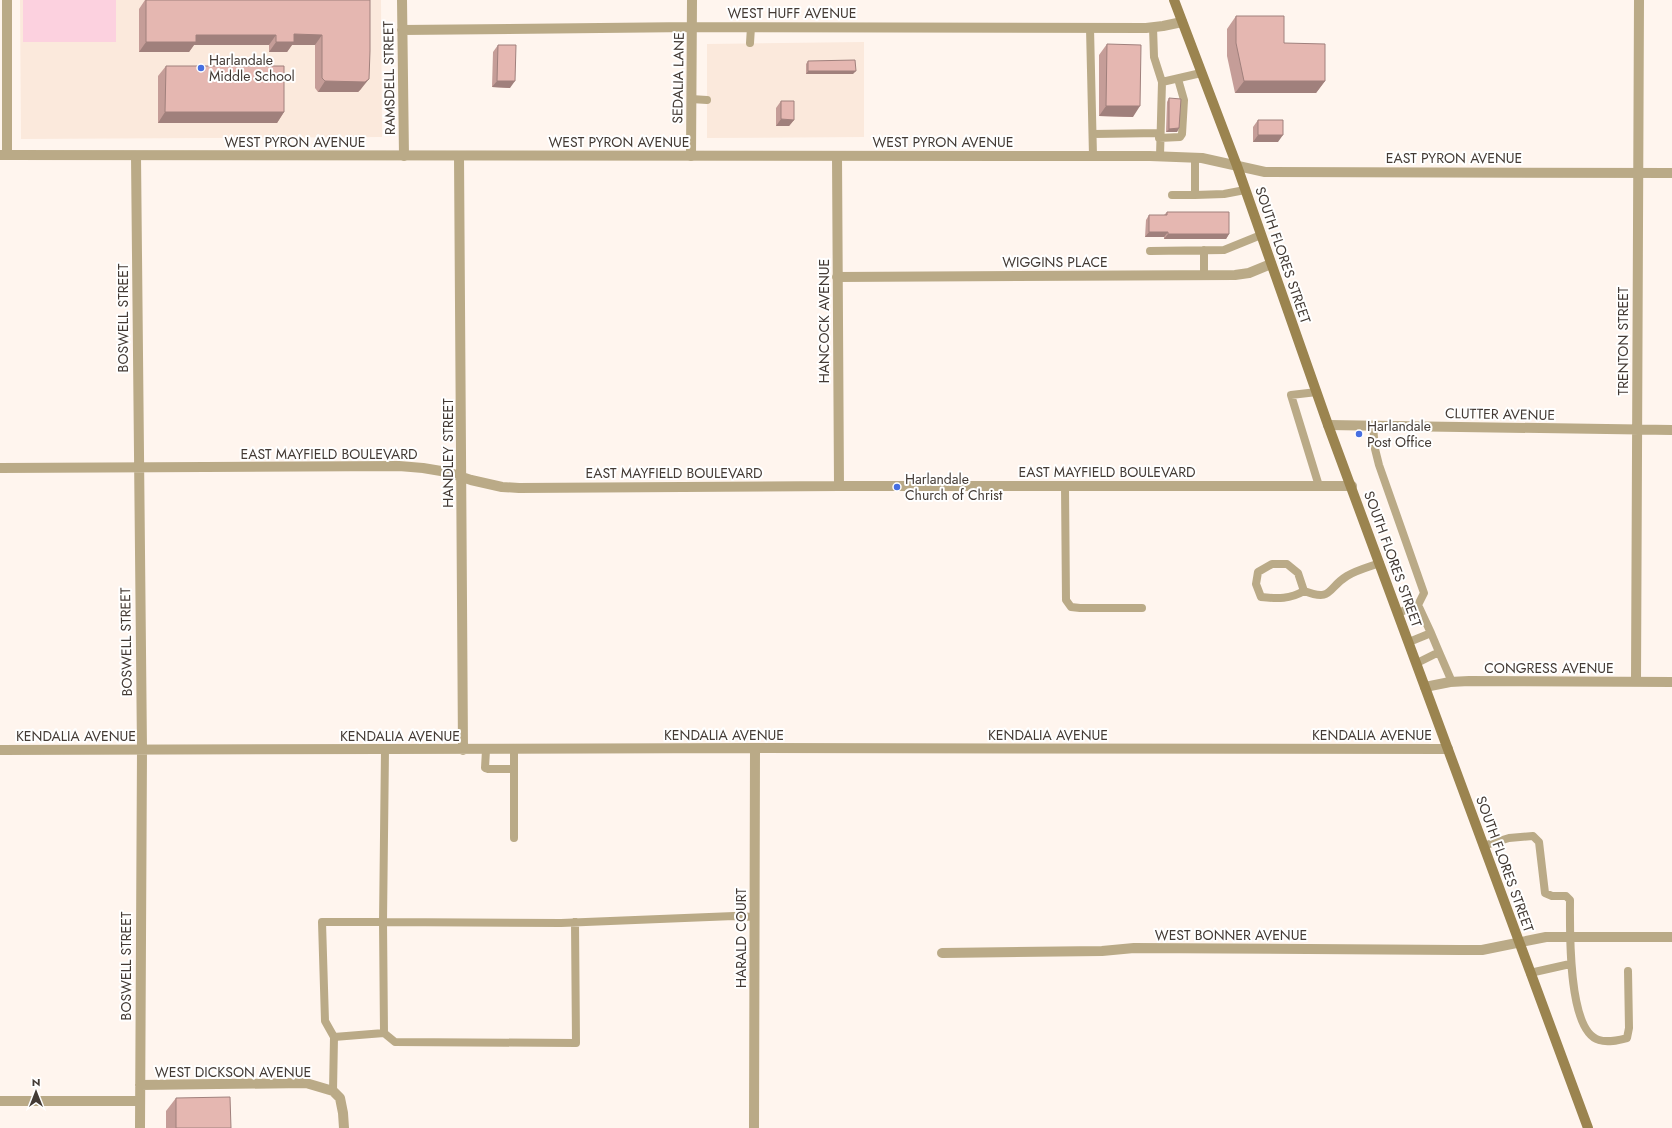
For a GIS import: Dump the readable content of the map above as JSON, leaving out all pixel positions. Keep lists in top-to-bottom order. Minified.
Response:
{"streets":{"main road":["SOUTH FLORES STREET"],"street":["WEST HUFF AVENUE","RAMSDELL STREET","SEDALIA LANE","WEST PYRON AVENUE","EAST PYRON AVENUE","WIGGINS PLACE","BOSWELL STREET","HANCOCK AVENUE","TRENTON STREET","CLUTTER AVENUE","HANDLEY STREET","EAST MAYFIELD BOULEVARD","CONGRESS AVENUE","KENDALIA AVENUE","WEST BONNER AVENUE","HARALD COURT","WEST DICKSON AVENUE"]},"crossings":[["WEST HUFF AVENUE","RAMSDELL STREET"],["WEST HUFF AVENUE","SEDALIA LANE"],["WEST HUFF AVENUE","SOUTH FLORES STREET"],["RAMSDELL STREET","WEST PYRON AVENUE"],["SEDALIA LANE","WEST PYRON AVENUE"],["WEST PYRON AVENUE","EAST PYRON AVENUE"],["WEST PYRON AVENUE","SOUTH FLORES STREET"],["WEST PYRON AVENUE","BOSWELL STREET"],["WEST PYRON AVENUE","HANCOCK AVENUE"],["WEST PYRON AVENUE","HANDLEY STREET"],["EAST PYRON AVENUE","SOUTH FLORES STREET"],["EAST PYRON AVENUE","TRENTON STREET"],["SOUTH FLORES STREET","WIGGINS PLACE"],["SOUTH FLORES STREET","CLUTTER AVENUE"],["SOUTH FLORES STREET","EAST MAYFIELD BOULEVARD"],["SOUTH FLORES STREET","CONGRESS AVENUE"],["SOUTH FLORES STREET","KENDALIA AVENUE"],["SOUTH FLORES STREET","WEST BONNER AVENUE"],["WIGGINS PLACE","HANCOCK AVENUE"],["BOSWELL STREET","EAST MAYFIELD BOULEVARD"],["BOSWELL STREET","KENDALIA AVENUE"],["BOSWELL STREET","WEST DICKSON AVENUE"],["HANCOCK AVENUE","EAST MAYFIELD BOULEVARD"],["TRENTON STREET","CLUTTER AVENUE"],["TRENTON STREET","CONGRESS AVENUE"],["HANDLEY STREET","EAST MAYFIELD BOULEVARD"],["HANDLEY STREET","KENDALIA AVENUE"],["KENDALIA AVENUE","HARALD COURT"]],"places":["Harlandale Middle School","Harlandale Post Office","Harlandale Church of Christ"],"north":"top"}
